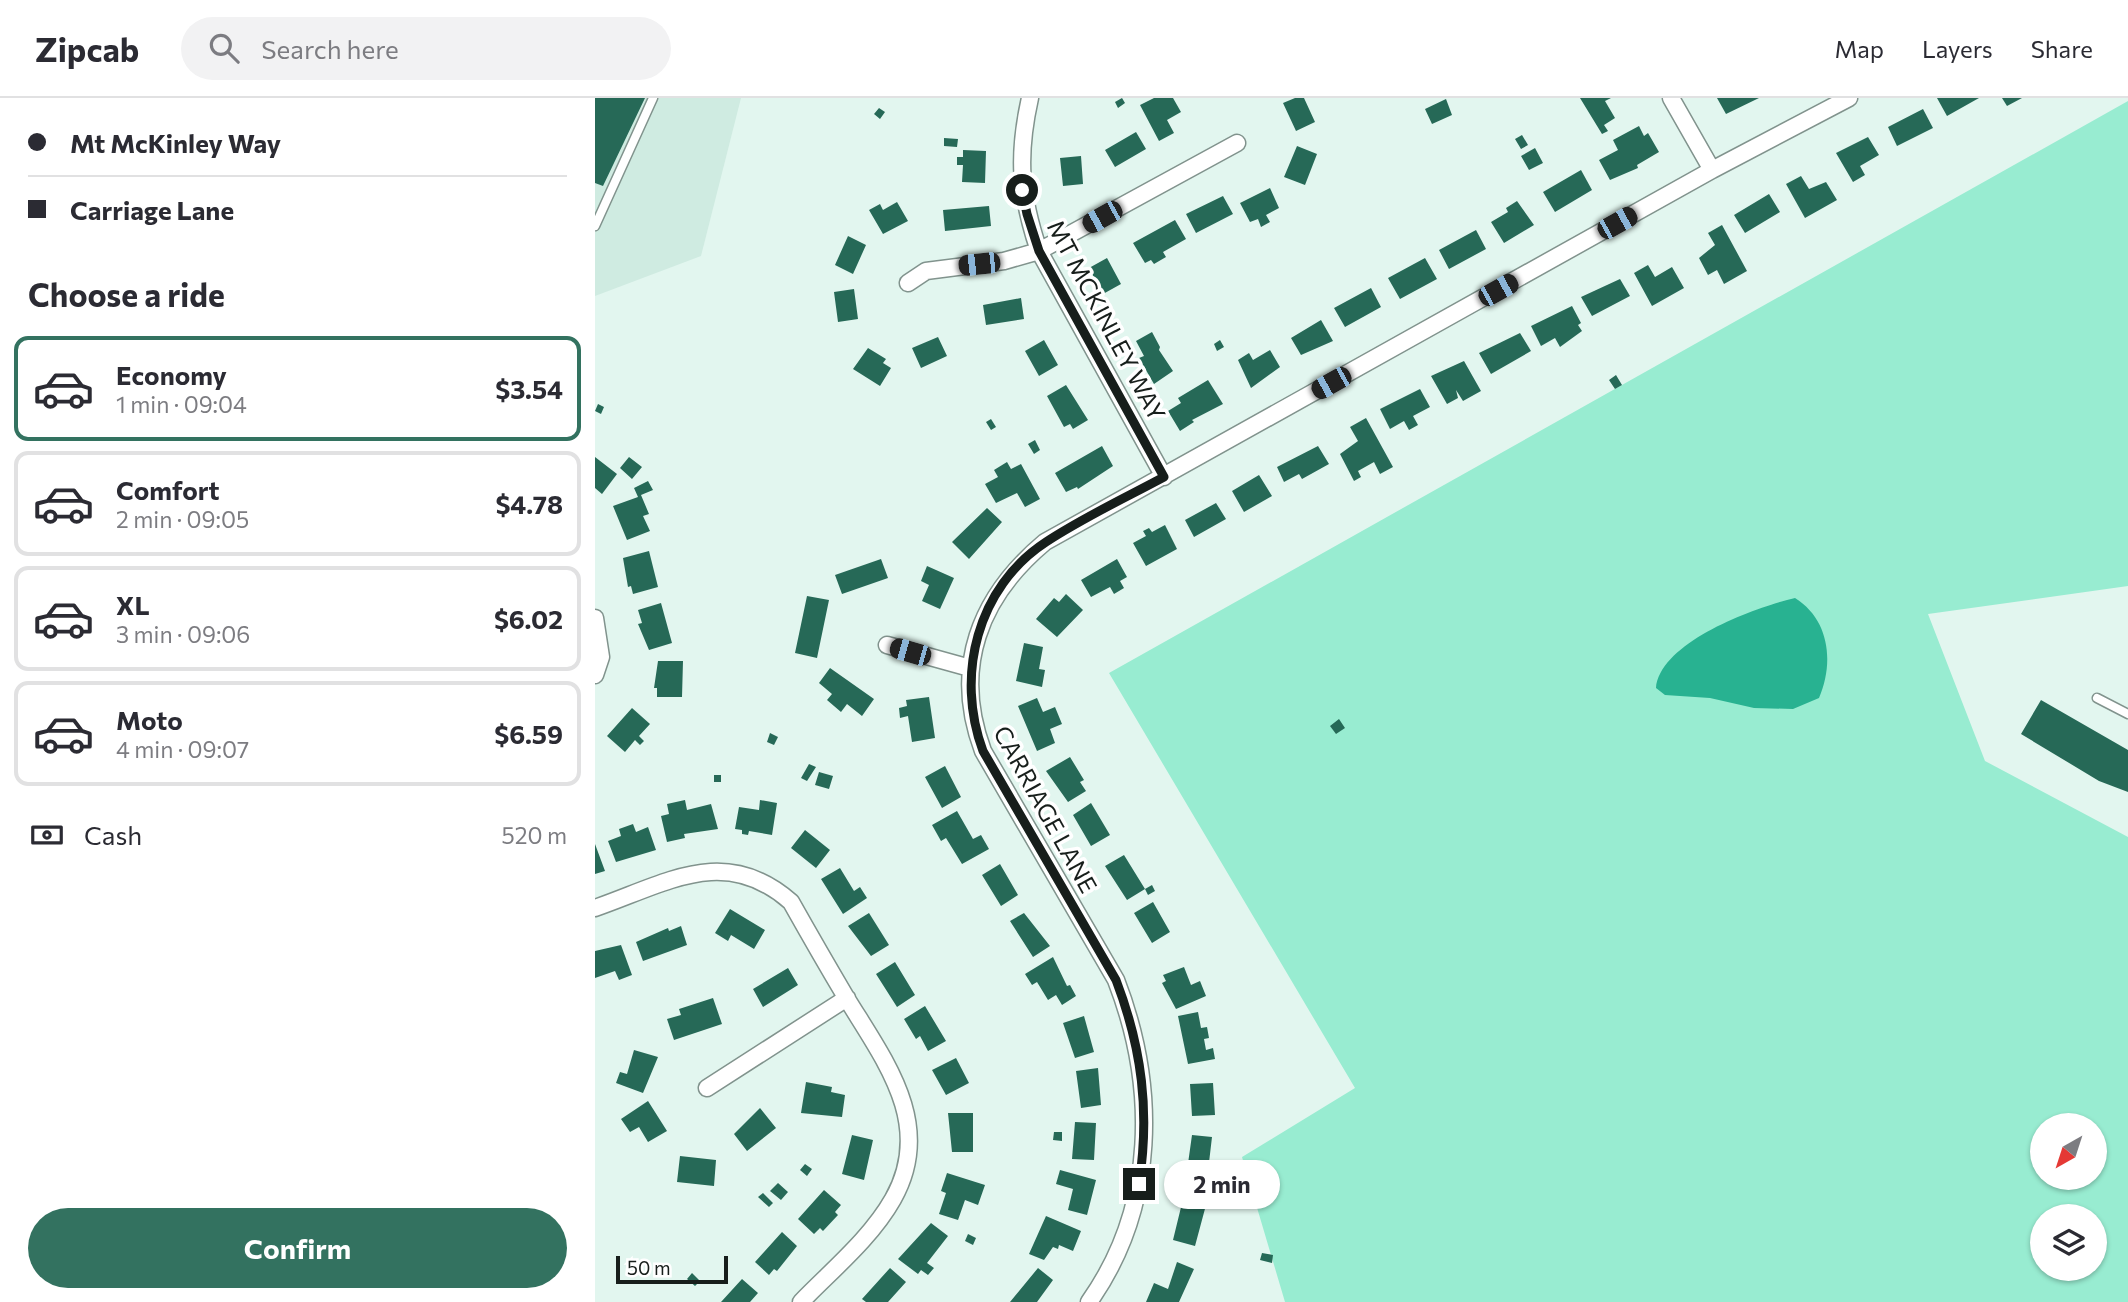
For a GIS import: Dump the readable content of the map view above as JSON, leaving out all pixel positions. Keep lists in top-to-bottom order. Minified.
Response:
{"streets":{"street":["MT MCKINLEY WAY","CARRIAGE LANE"]},"crossings":[["MT MCKINLEY WAY","CARRIAGE LANE"]],"scale_bar":"50 m","north":"bottom left","page":{"header":"Zipcab","search":"Search here","nav":["Map","Layers","Share"],"banner":["Mt McKinley Way","Carriage Lane"],"heading":"Choose a ride","list":[{"name":"Economy","note":"1 min · 09:04","value":"$3.54"},{"name":"Comfort","note":"2 min · 09:05","value":"$4.78"},{"name":"XL","note":"3 min · 09:06","value":"$6.02"},{"name":"Moto","note":"4 min · 09:07","value":"$6.59"}],"pay":["Cash","520 m"],"bubble":"2 min","buttons":"Confirm","scale":"50 m"}}
